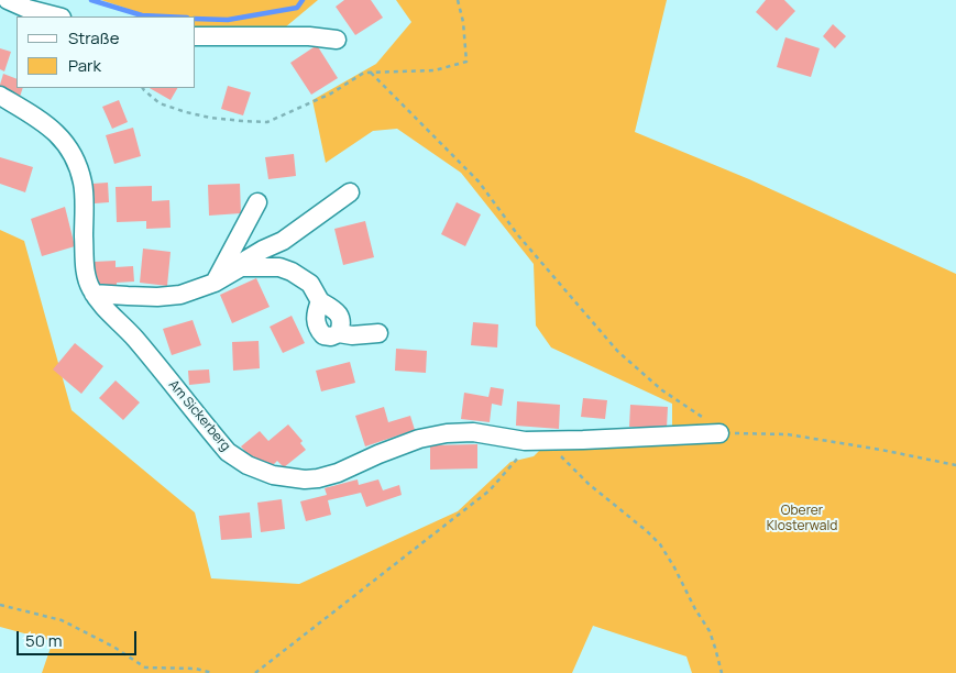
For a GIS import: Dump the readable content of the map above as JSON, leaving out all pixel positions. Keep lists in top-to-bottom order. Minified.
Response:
{"streets":{"street":["Am Sickerberg"]},"parks":["Oberer Klosterwald"],"legend":["Straße","Park"],"scale_bar":"50 m"}
